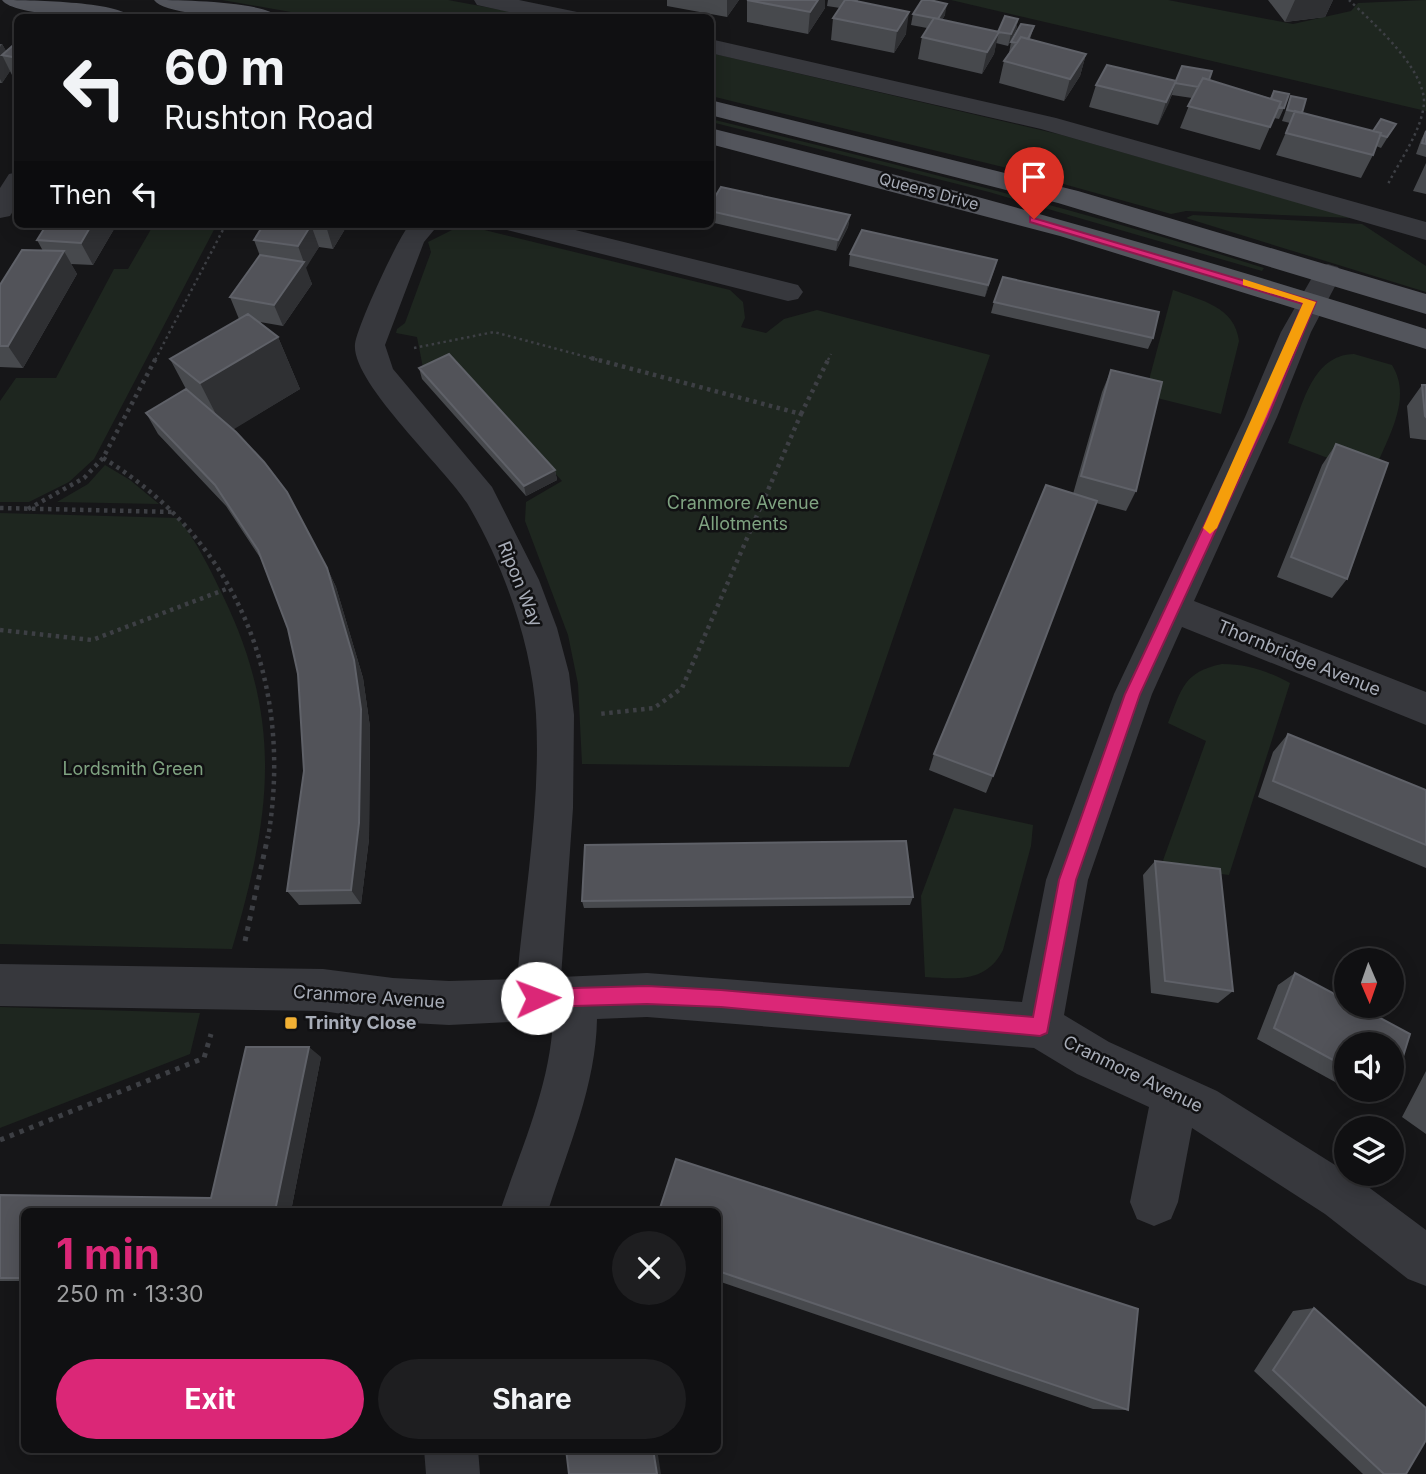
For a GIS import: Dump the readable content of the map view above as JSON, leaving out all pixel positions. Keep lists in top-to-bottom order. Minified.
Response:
{"streets":{"main road":["Queens Drive"],"street":["Ripon Way","Thornbridge Avenue","Cranmore Avenue"]},"crossings":[["Ripon Way","Cranmore Avenue"]],"parks":["Cranmore Avenue Allotments","Lordsmith Green"],"places":{"transit":["Trinity Close"]},"north":"bottom","page":{"turn":["60 m","Rushton Road"],"then":"Then","heading":["1 min","250 m · 13:30"],"buttons":["Exit","Share"]}}
